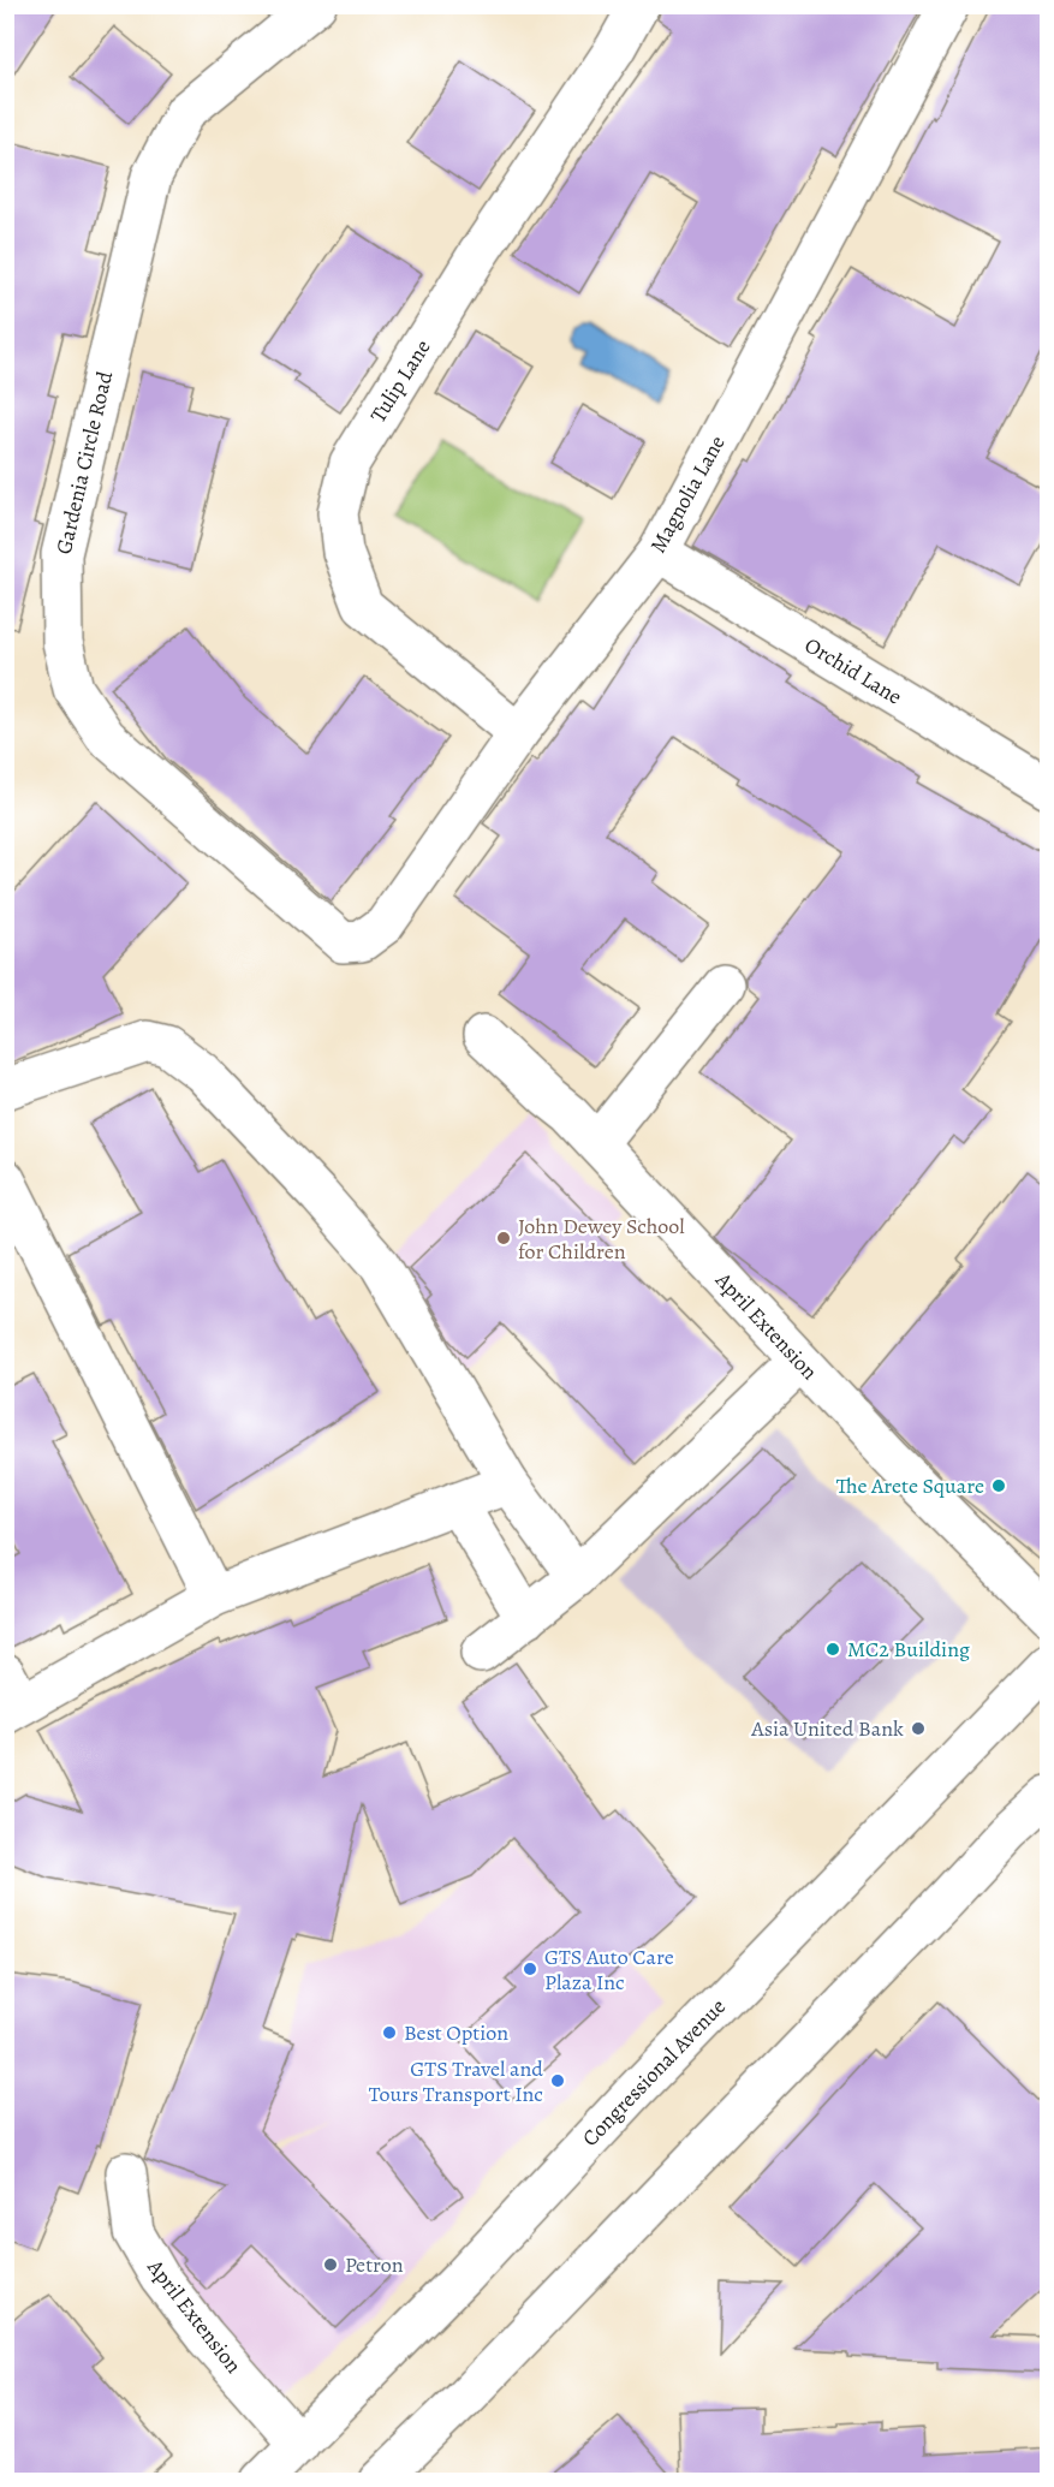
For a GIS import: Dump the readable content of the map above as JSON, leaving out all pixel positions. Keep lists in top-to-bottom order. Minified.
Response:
{"streets":{"street":["Tulip Lane","Gardenia Circle Road","Magnolia Lane","Orchid Lane","April Extension","Congressional Avenue"]},"crossings":[["Tulip Lane","Magnolia Lane"],["Gardenia Circle Road","Magnolia Lane"],["Magnolia Lane","Orchid Lane"],["April Extension","Congressional Avenue"]],"places":["John Dewey School for Children","The Arete Square","MC2 Building","Asia United Bank","GTS Auto Care Plaza Inc","Best Option","GTS Travel and Tours Transport Inc","Petron"]}
